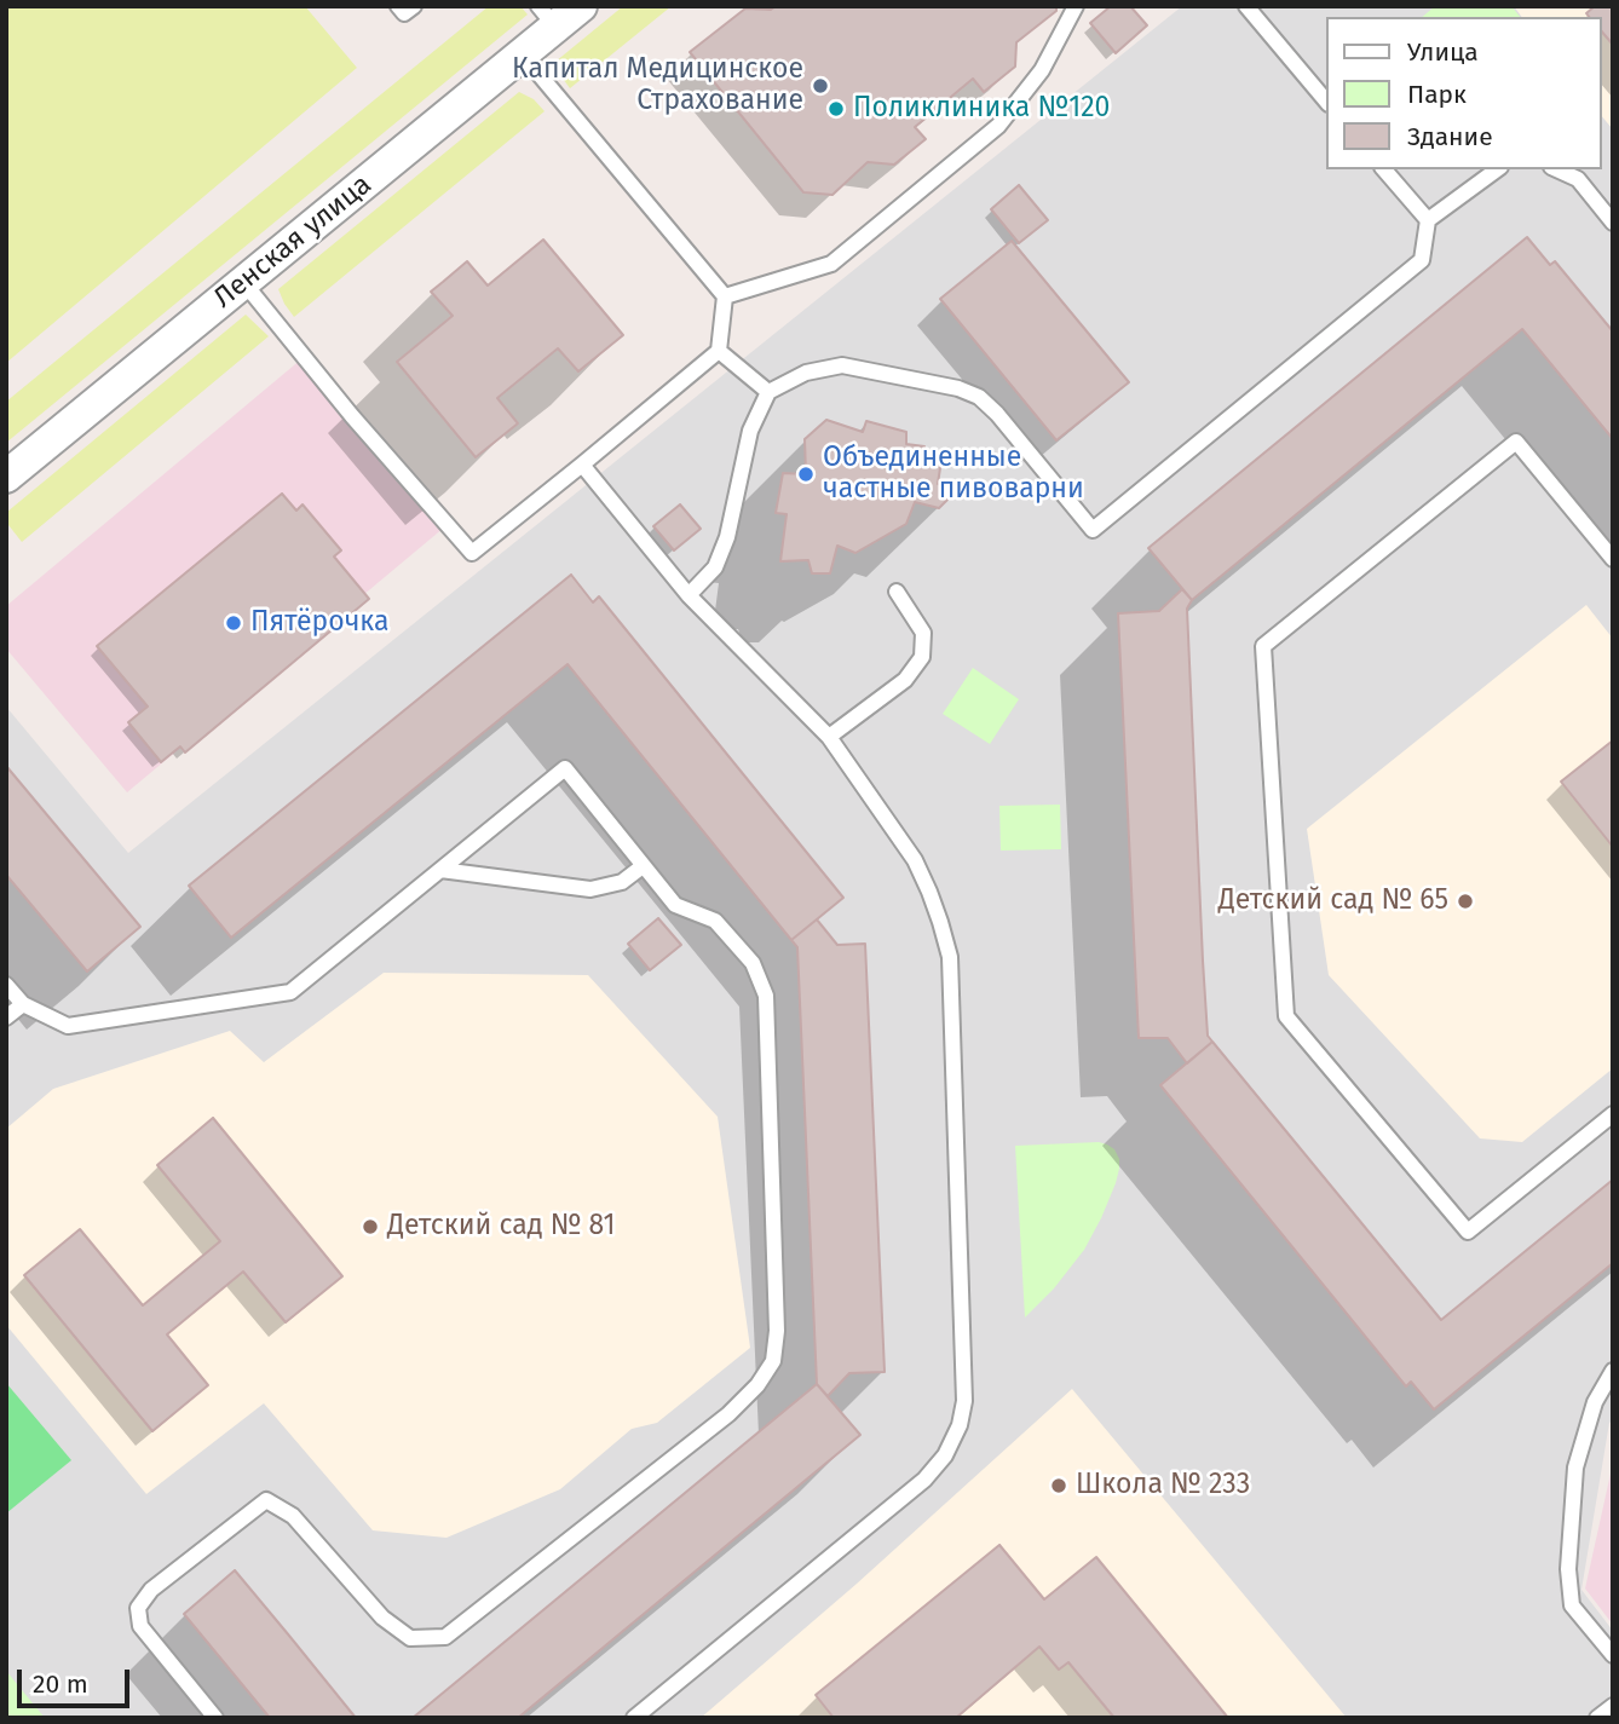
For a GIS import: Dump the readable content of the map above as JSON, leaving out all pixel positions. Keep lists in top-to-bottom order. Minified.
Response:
{"streets":{"street":["Ленская улица"]},"places":["Капитал Медицинское Страхование","Поликлиника №120","Объединенные частные пивоварни","Пятёрочка","Детский сад № 65","Детский сад № 81","Школа № 233"],"legend":["Улица","Парк","Здание"],"scale_bar":"20 m"}
